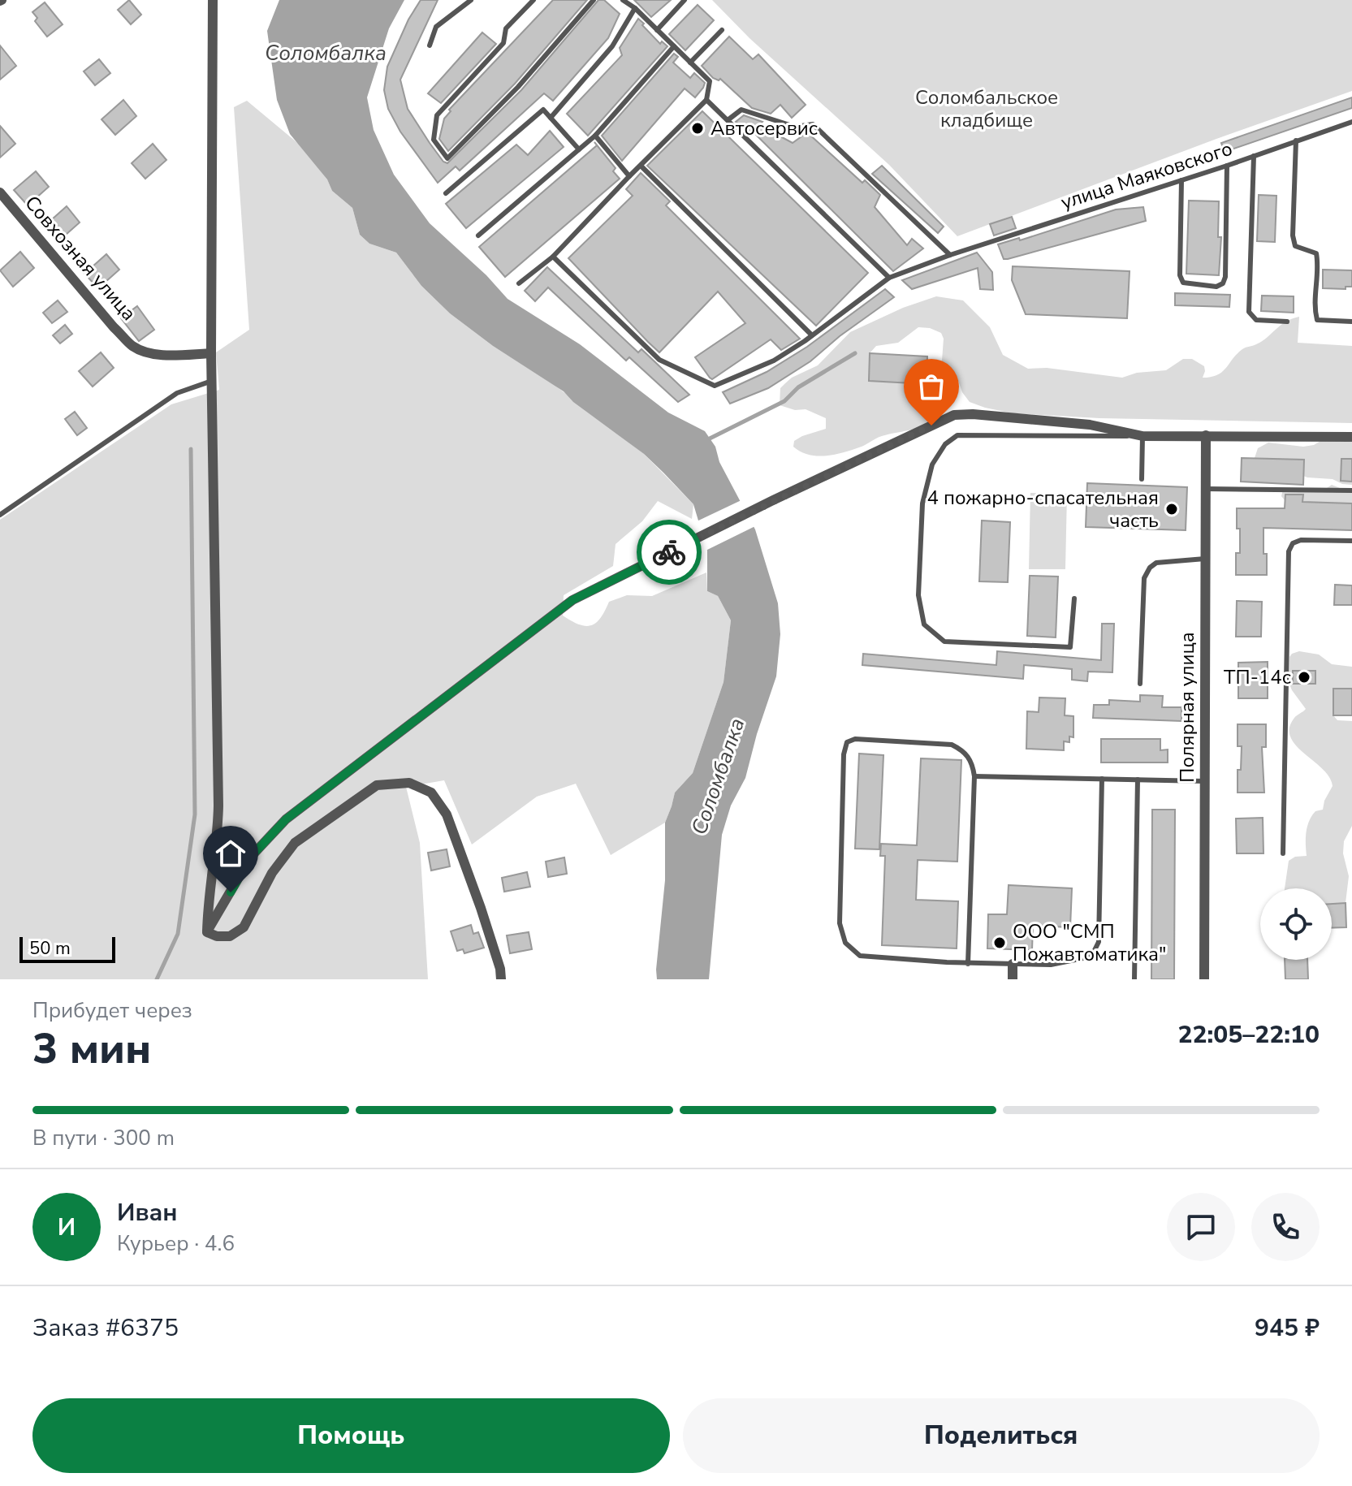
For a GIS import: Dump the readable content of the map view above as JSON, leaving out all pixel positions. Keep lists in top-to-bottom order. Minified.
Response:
{"streets":{"street":["Совхозная улица","Полярная улица"],"lane":["улица Маяковского"]},"water":["Соломбалка"],"parks":["Соломбальское кладбище"],"places":["Автосервис","4 пожарно-спасательная часть","ТП-14с","ООО \"СМП Пожавтоматика\""],"scale_bar":"50 m","page":{"scale":"50 m","heading":["3 мин","Прибудет через","22:05–22:10"],"panel":["Иван","Курьер · 4.6","Заказ #6375","945 ₽"],"bar":"В пути · 300 m","round":"И","buttons":["Помощь","Поделиться"]}}
